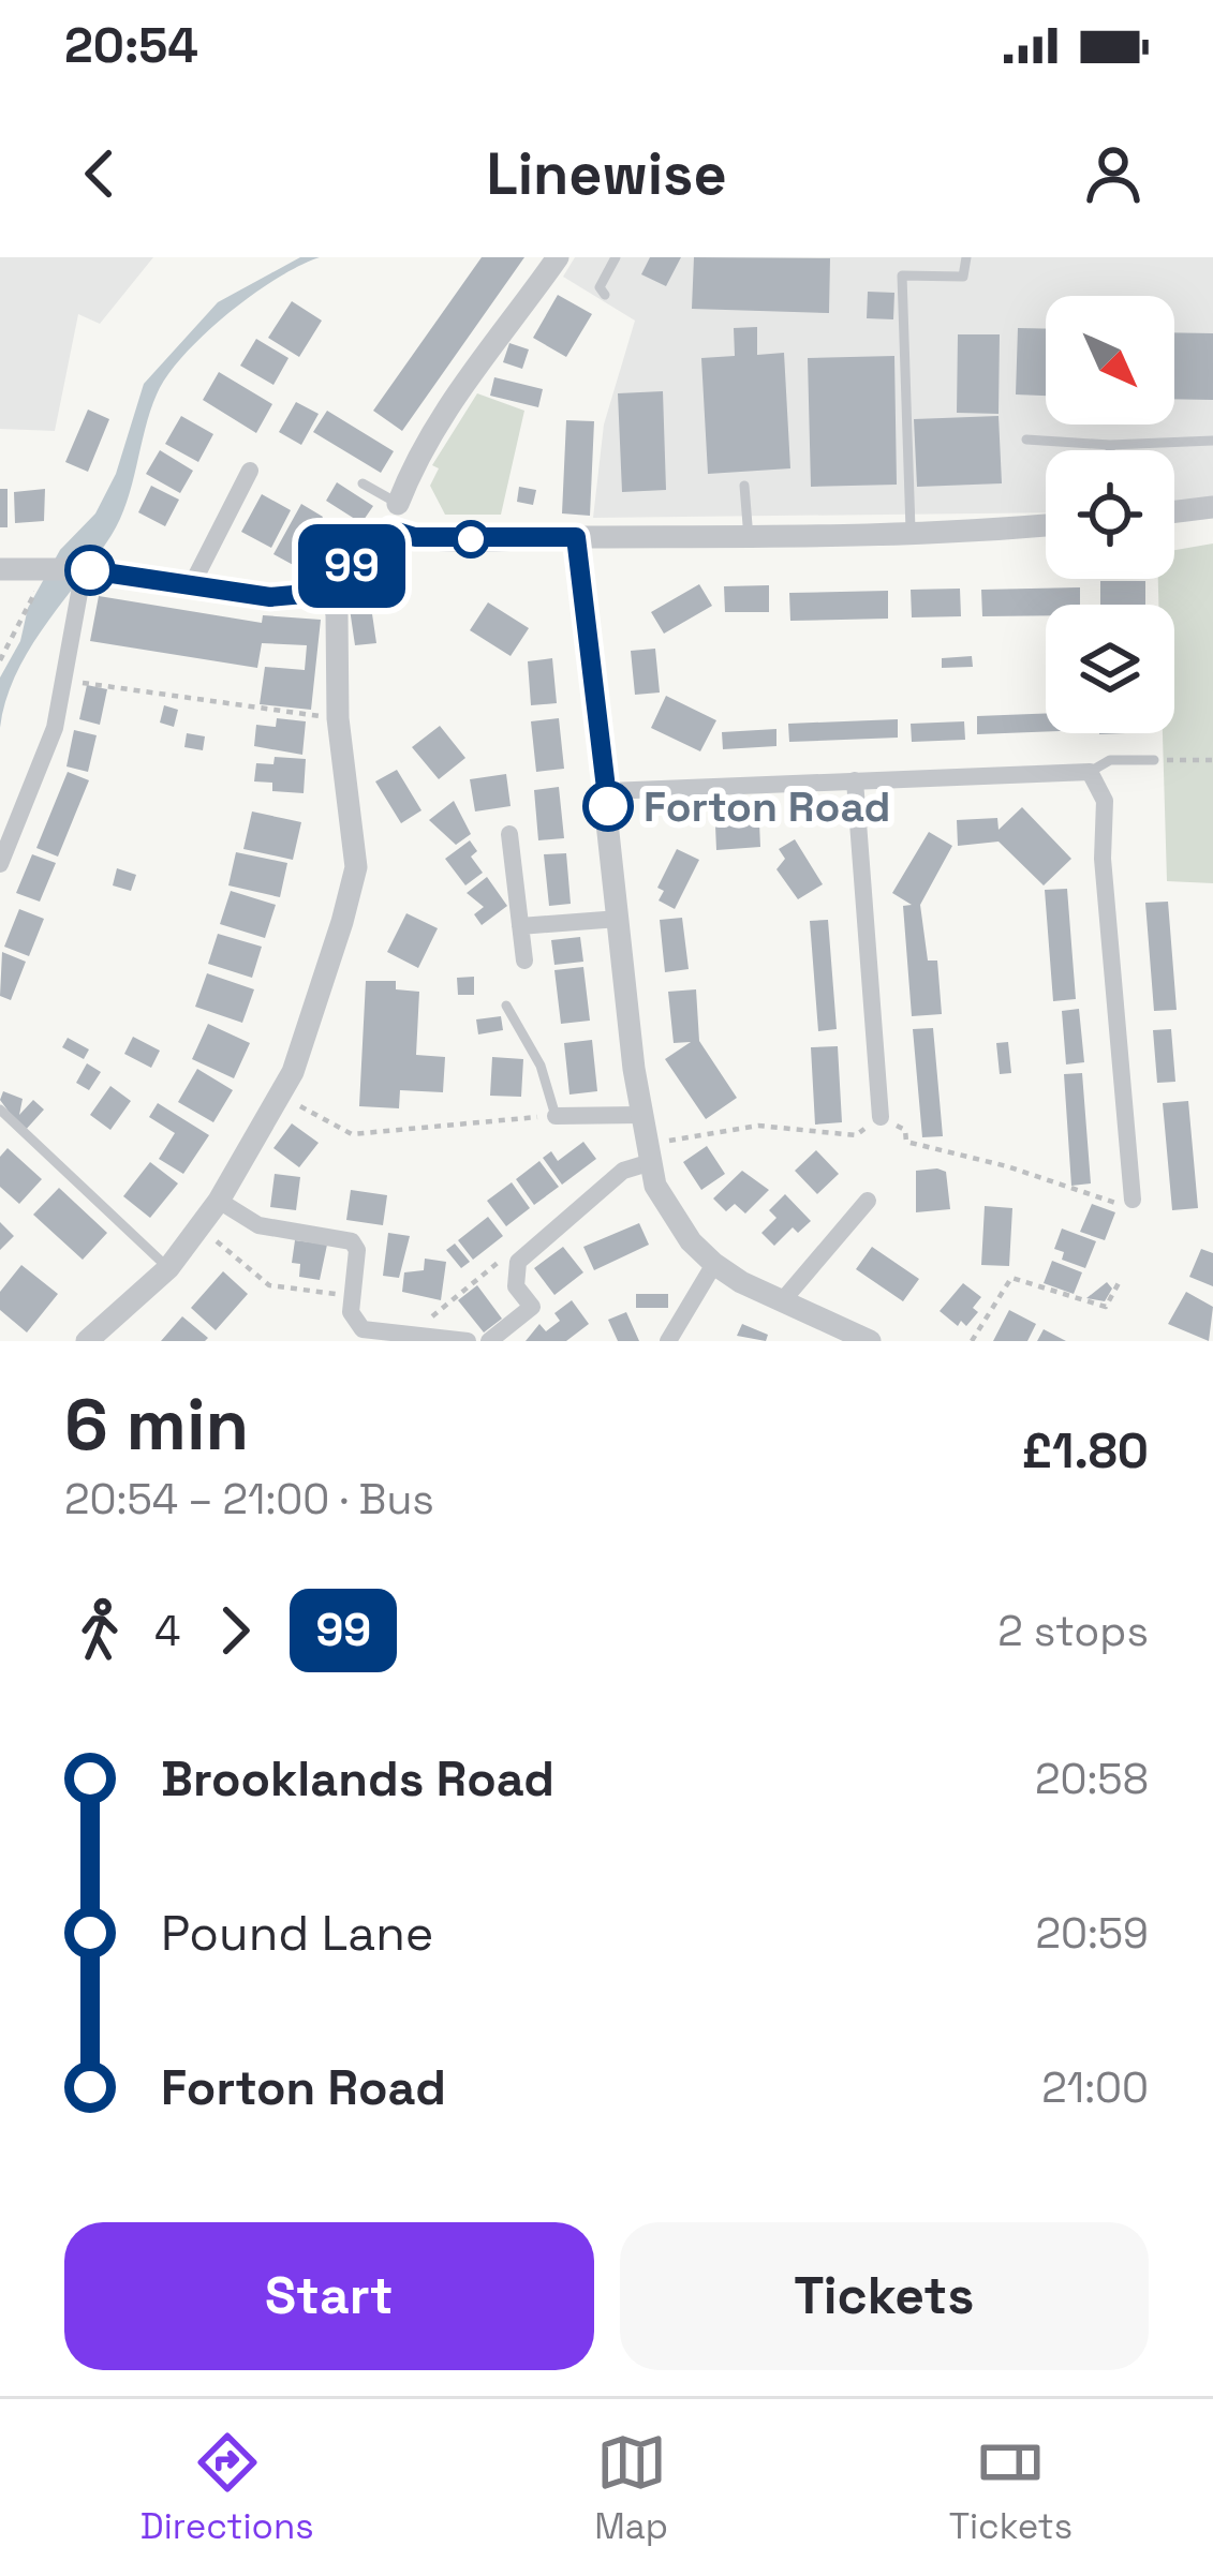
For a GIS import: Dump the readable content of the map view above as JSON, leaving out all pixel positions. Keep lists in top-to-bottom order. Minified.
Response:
{"places":["Forton Road"],"lines":["bus line 99"],"north":"bottom right","page":{"status":"20:54","header":"Linewise","on_map":"99","heading":["6 min","20:54 – 21:00 · Bus","£1.80"],"legs":["4","99","2 stops"],"list":[{"name":"Brooklands Road","value":"20:58"},{"name":"Pound Lane","value":"20:59"},{"name":"Forton Road","value":"21:00"}],"buttons":["Start","Tickets"],"tabs":["Directions","Map","Tickets"]}}
